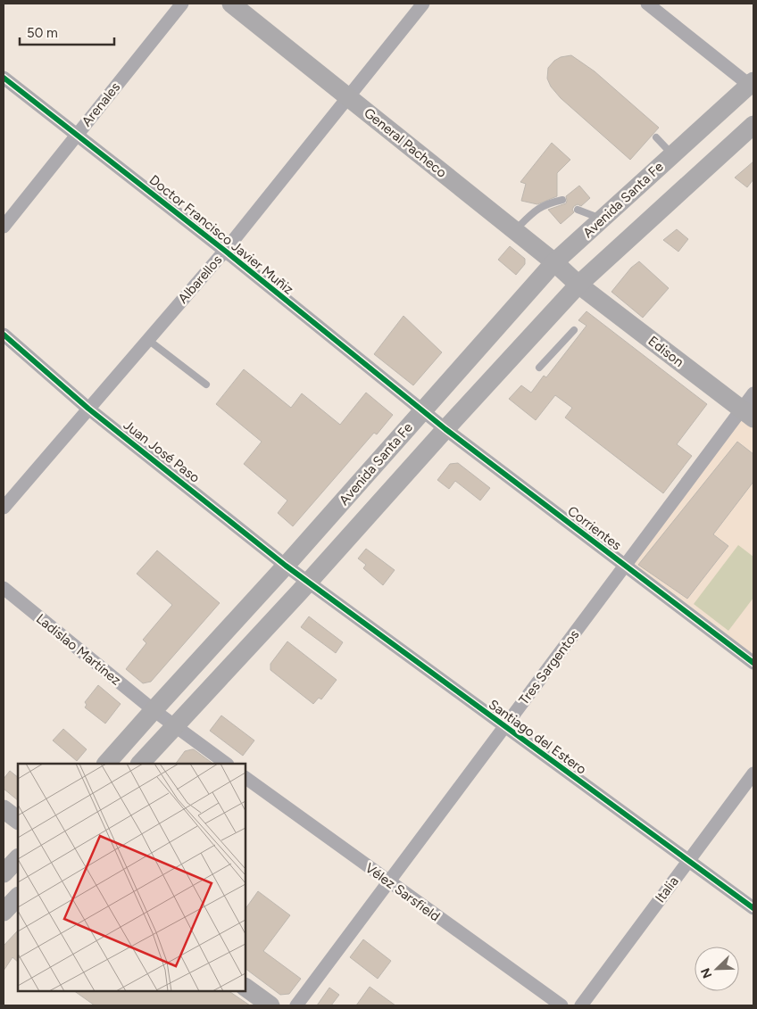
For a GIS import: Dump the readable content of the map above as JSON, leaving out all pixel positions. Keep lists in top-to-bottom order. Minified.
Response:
{"streets":{"main road":["General Pacheco","Avenida Santa Fe","Edison"],"street":["Arenales","Doctor Francisco Javier Muñiz","Albarellos","Juan José Paso","Corrientes","Ladislao Martínez","Tres Sargentos","Santiago del Estero","Italia","Vélez Sarsfield"]},"crossings":[["Arenales","Doctor Francisco Javier Muñiz"],["General Pacheco","Avenida Santa Fe"],["General Pacheco","Albarellos"],["General Pacheco","Edison"],["Avenida Santa Fe","Doctor Francisco Javier Muñiz"],["Avenida Santa Fe","Edison"],["Avenida Santa Fe","Juan José Paso"],["Avenida Santa Fe","Corrientes"],["Avenida Santa Fe","Ladislao Martínez"],["Avenida Santa Fe","Santiago del Estero"],["Doctor Francisco Javier Muñiz","Albarellos"],["Doctor Francisco Javier Muñiz","Corrientes"],["Albarellos","Juan José Paso"],["Edison","Tres Sargentos"],["Juan José Paso","Santiago del Estero"],["Corrientes","Tres Sargentos"],["Tres Sargentos","Santiago del Estero"],["Tres Sargentos","Vélez Sarsfield"],["Santiago del Estero","Italia"]],"scale_bar":"50 m","north":"bottom left"}
